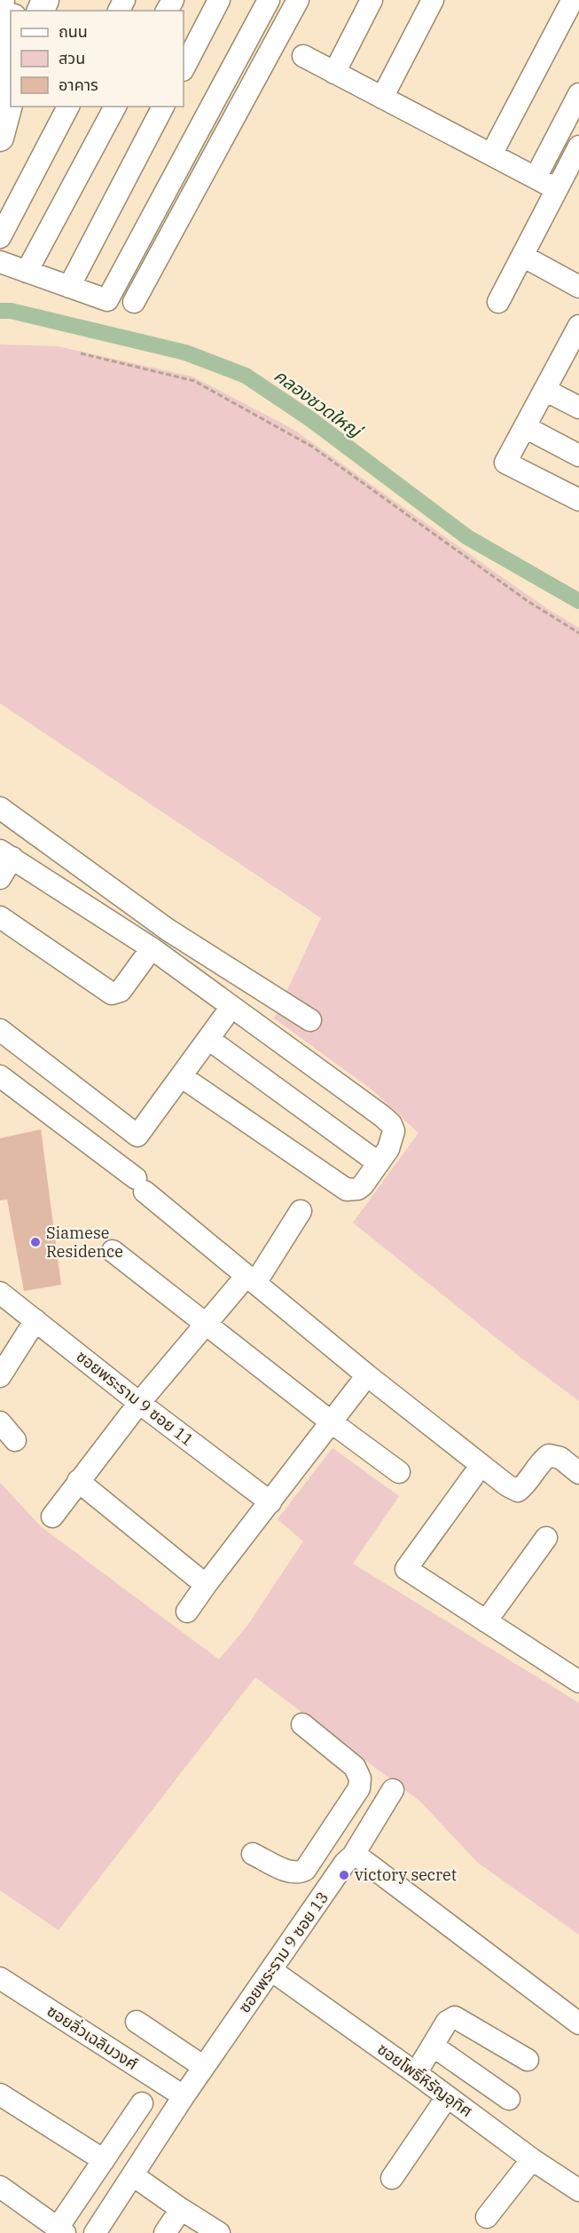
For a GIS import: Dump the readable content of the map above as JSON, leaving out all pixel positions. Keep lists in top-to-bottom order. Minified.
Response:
{"streets":{"street":["ซอยพระราม 9 ซอย 11","ซอยพระราม 9 ซอย 13","ซอยลิ่วเฉลิมวงศ์","ซอยโพธิ์หิรัญอุทิศ"]},"crossings":[["ซอยพระราม 9 ซอย 13","ซอยลิ่วเฉลิมวงศ์"],["ซอยพระราม 9 ซอย 13","ซอยโพธิ์หิรัญอุทิศ"]],"water":["คลองชวดใหญ่"],"places":["Siamese Residence","victory secret"],"legend":["ถนน","สวน","อาคาร"]}
